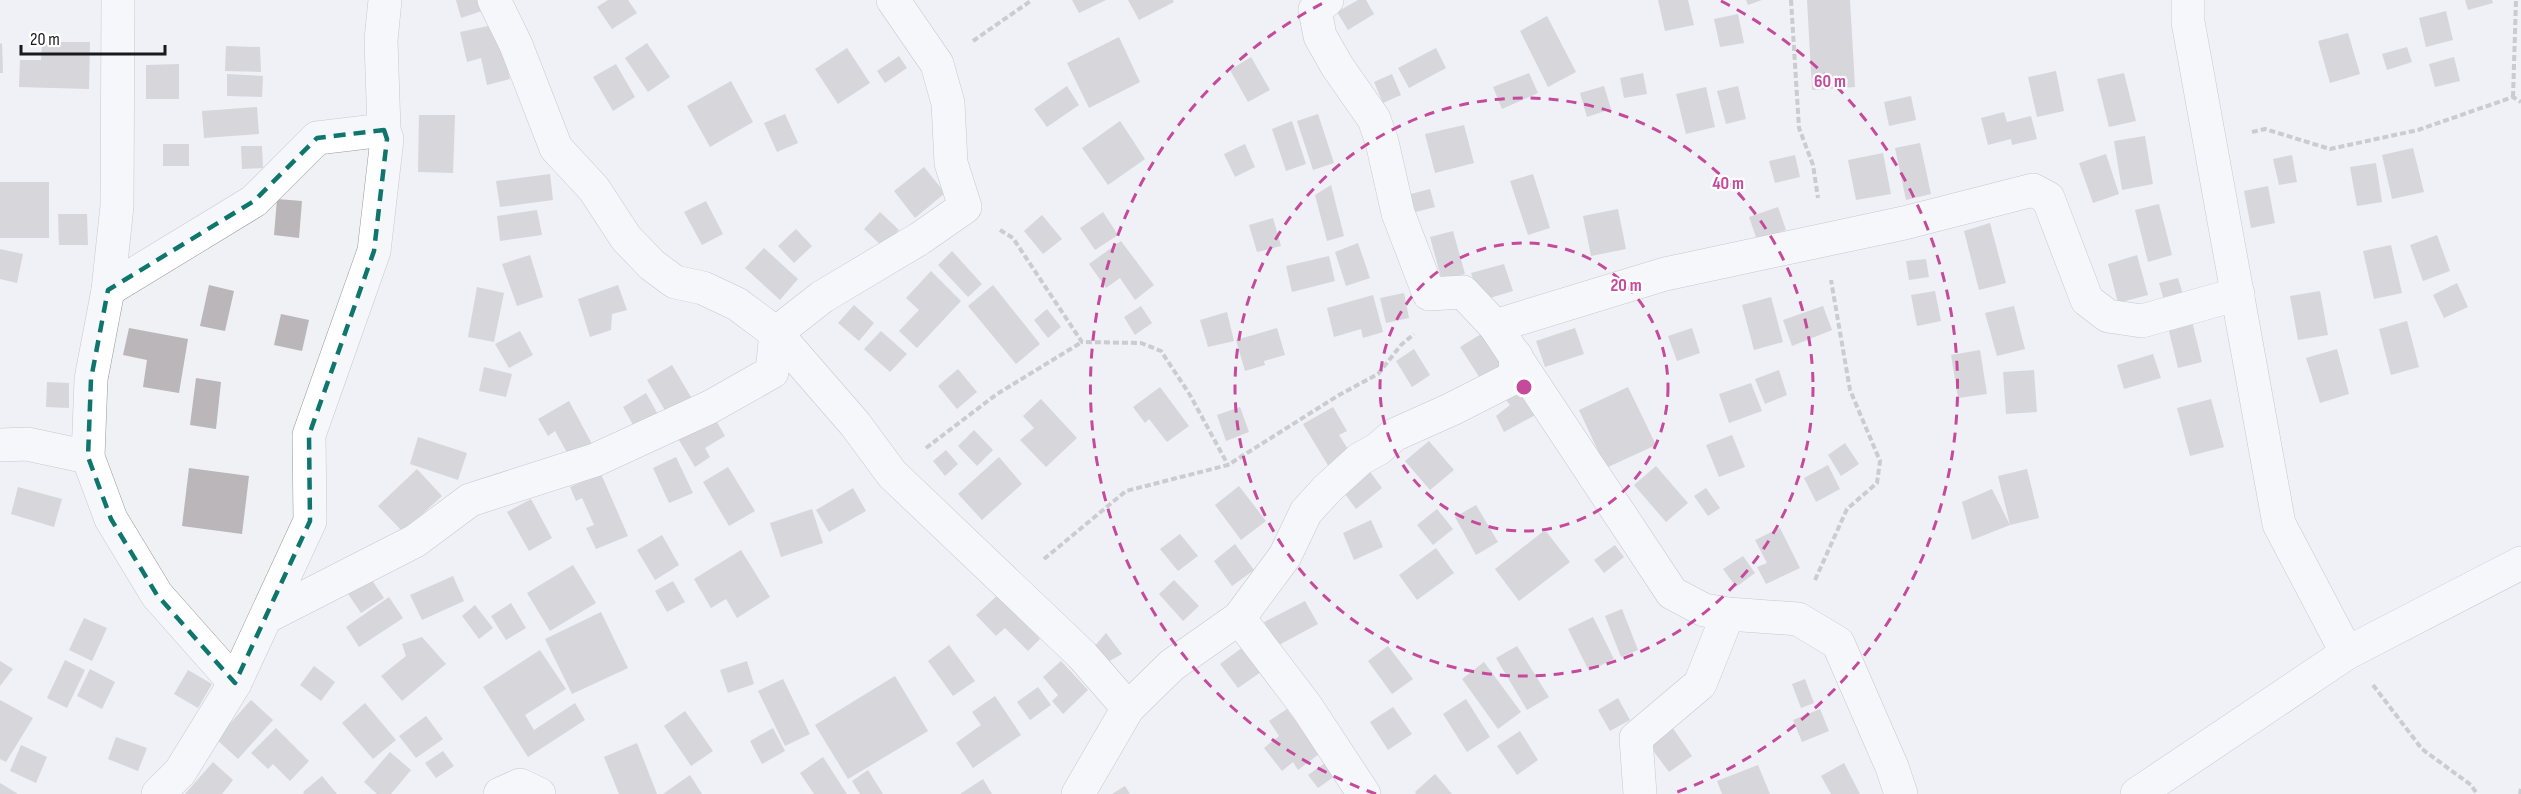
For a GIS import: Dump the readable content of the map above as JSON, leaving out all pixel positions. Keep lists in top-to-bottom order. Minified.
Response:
{"scale_bar":"20 m","rings":["60 m","40 m","20 m"]}
